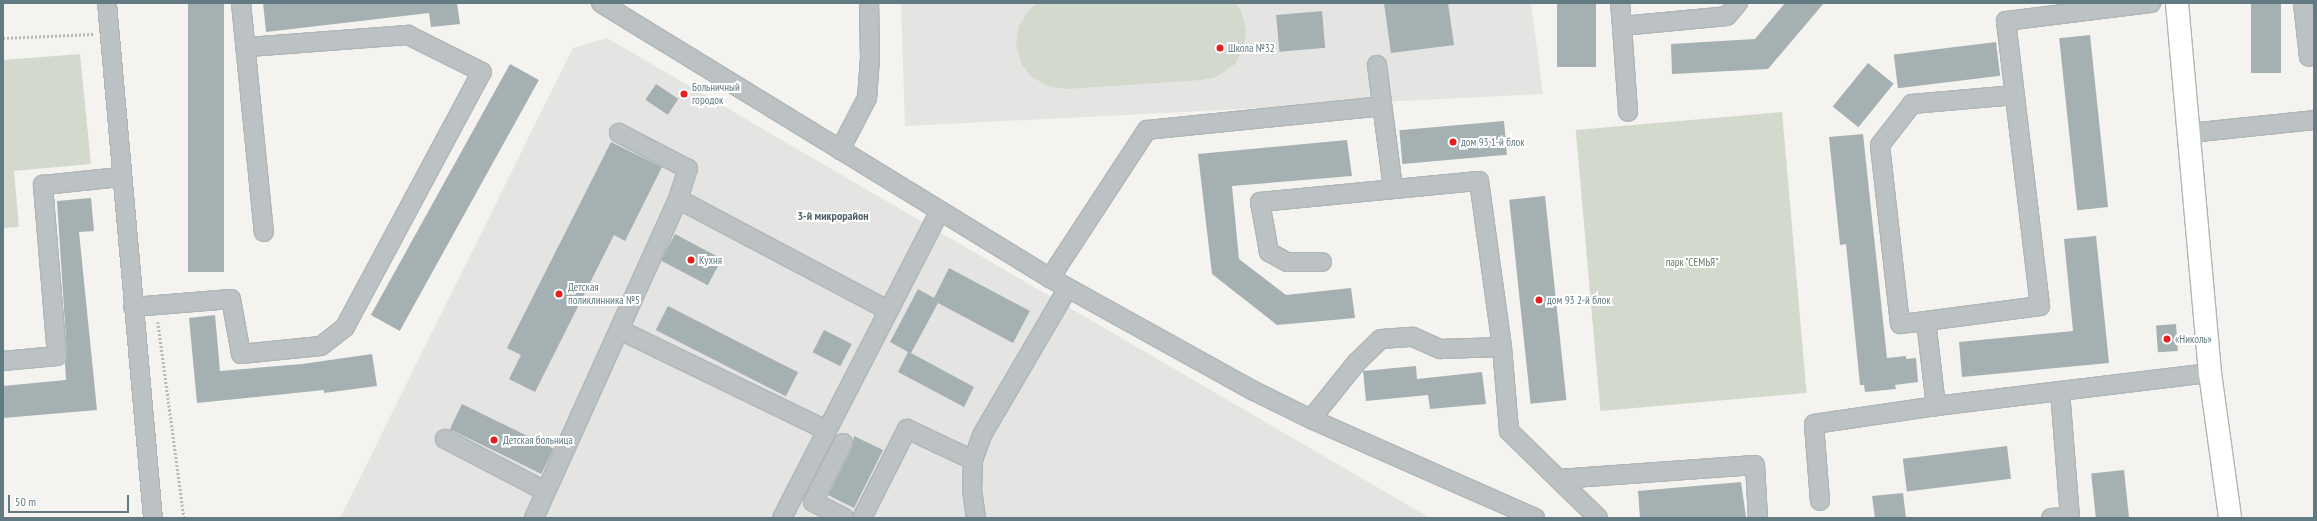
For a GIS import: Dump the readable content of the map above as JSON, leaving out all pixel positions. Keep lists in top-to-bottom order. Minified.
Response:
{"districts":["3-й микрорайон"],"parks":["парк \"СЕМЬЯ\""],"places":["Школа №32","Больничный городок","дом 93 1-й блок","Кухня","Детская поликлинника №5","дом 93 2-й блок","«Николь»","Детская больница"],"scale_bar":"50 m"}
